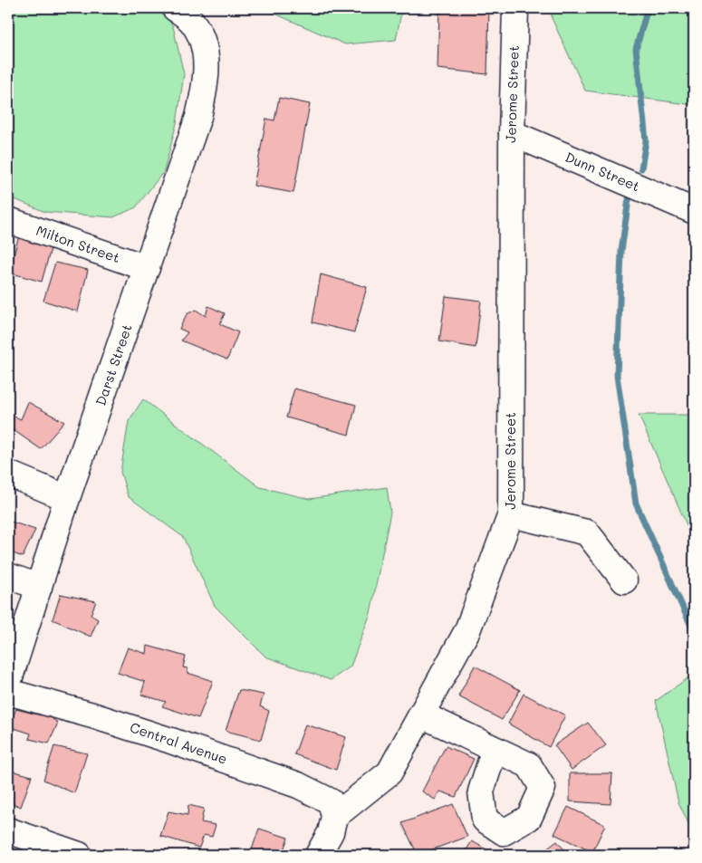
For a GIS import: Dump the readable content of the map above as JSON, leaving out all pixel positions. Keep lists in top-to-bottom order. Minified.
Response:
{"streets":{"street":["Jerome Street","Dunn Street","Milton Street","Darst Street","Central Avenue"]},"crossings":[["Jerome Street","Dunn Street"],["Jerome Street","Central Avenue"],["Milton Street","Darst Street"]]}
